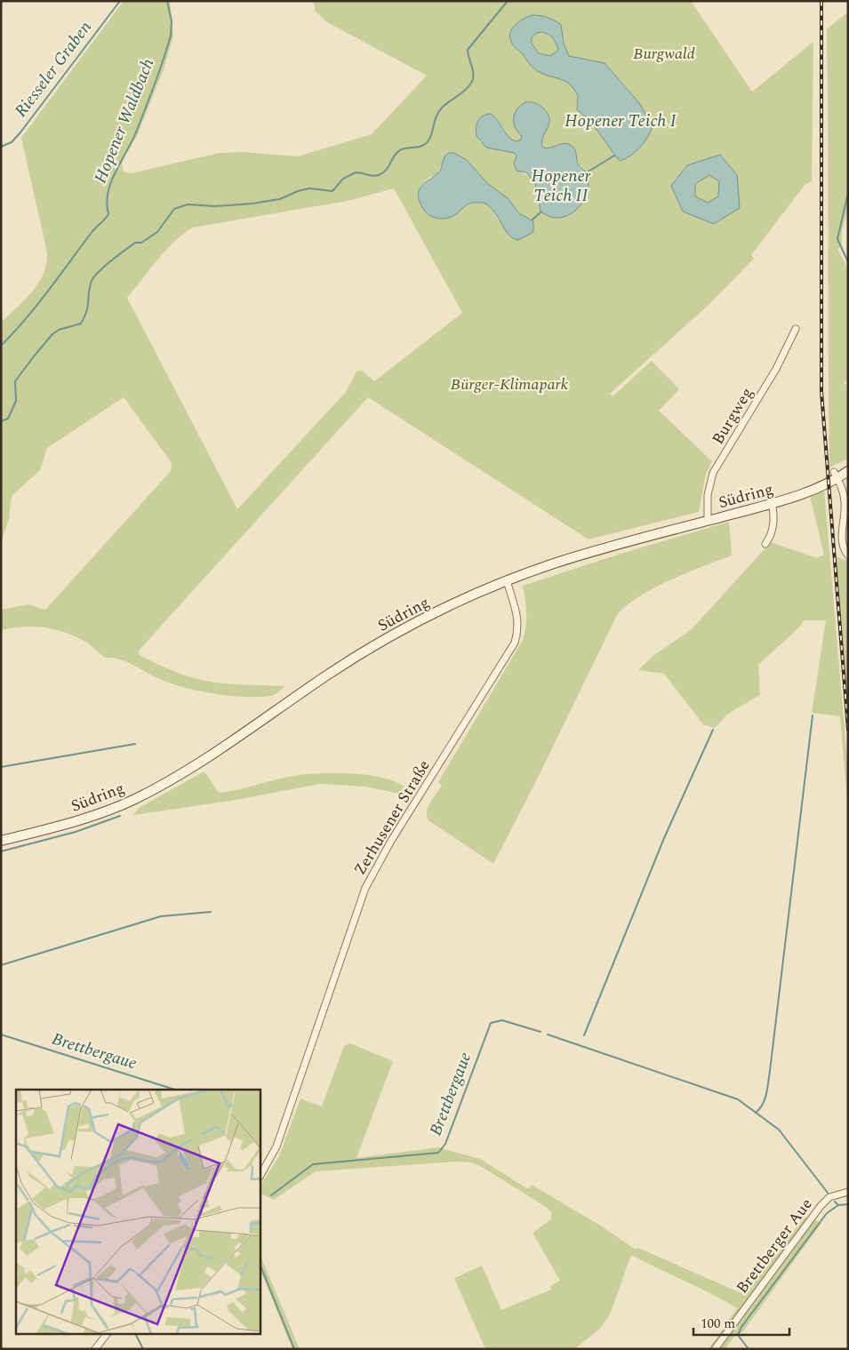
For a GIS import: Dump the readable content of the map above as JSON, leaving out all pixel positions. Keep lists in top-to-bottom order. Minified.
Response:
{"streets":{"main road":["Südring"],"street":["Burgweg","Zerhusener Straße","Brettberger Aue"]},"crossings":[["Burgweg","Südring"],["Südring","Zerhusener Straße"]],"water":["Riesseler Graben","Hopener Waldbach","Hopener Teich I","Hopener Teich II","Brettbergaue"],"parks":["Burgwald","Bürger-Klimapark"],"scale_bar":"100 m"}
